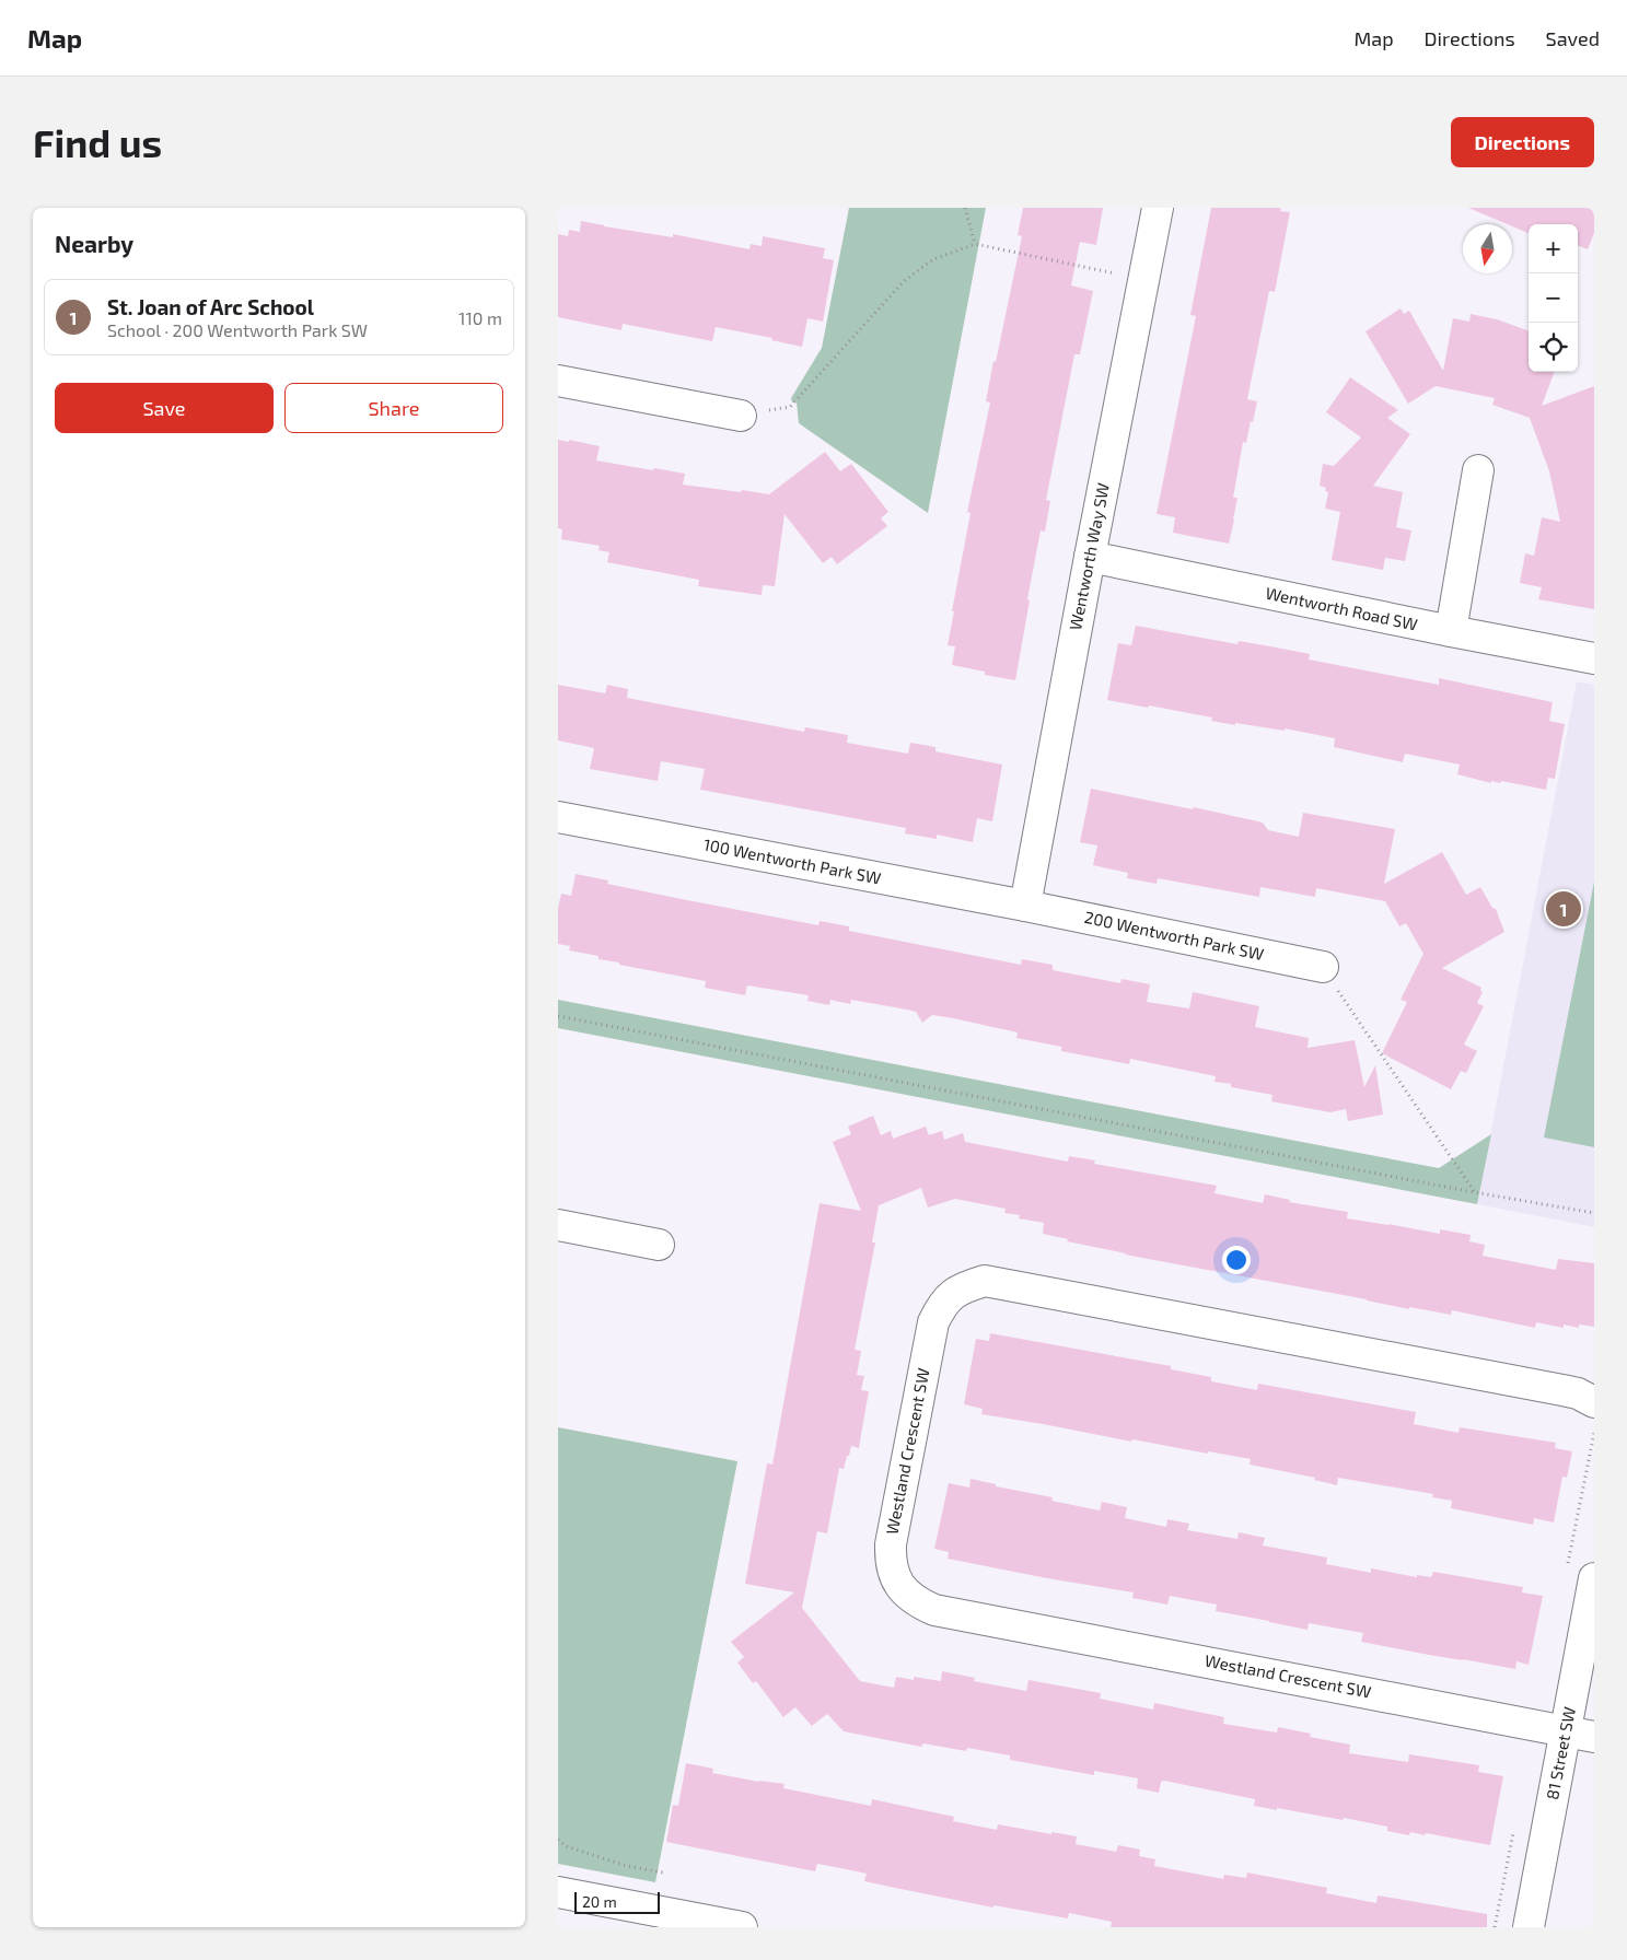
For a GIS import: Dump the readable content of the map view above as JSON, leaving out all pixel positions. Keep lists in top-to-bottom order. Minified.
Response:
{"streets":{"street":["Wentworth Way SW","Wentworth Road SW","100 Wentworth Park SW","200 Wentworth Park SW","Westland Crescent SW","81 Street SW"]},"crossings":[["Wentworth Way SW","Wentworth Road SW"],["Wentworth Way SW","100 Wentworth Park SW"],["Wentworth Way SW","200 Wentworth Park SW"],["100 Wentworth Park SW","200 Wentworth Park SW"],["Westland Crescent SW","81 Street SW"]],"scale_bar":"20 m","north":"bottom","page":{"header":"Map","nav":["Map","Directions","Saved"],"buttons":["Directions",["Save","Share"]],"title":"Find us","heading":"Nearby","map_buttons":["+","−"],"list":[{"mark":"1","name":"St. Joan of Arc School","note":"School · 200 Wentworth Park SW","value":"110 m"}],"pins":"1","scale":"20 m"}}
